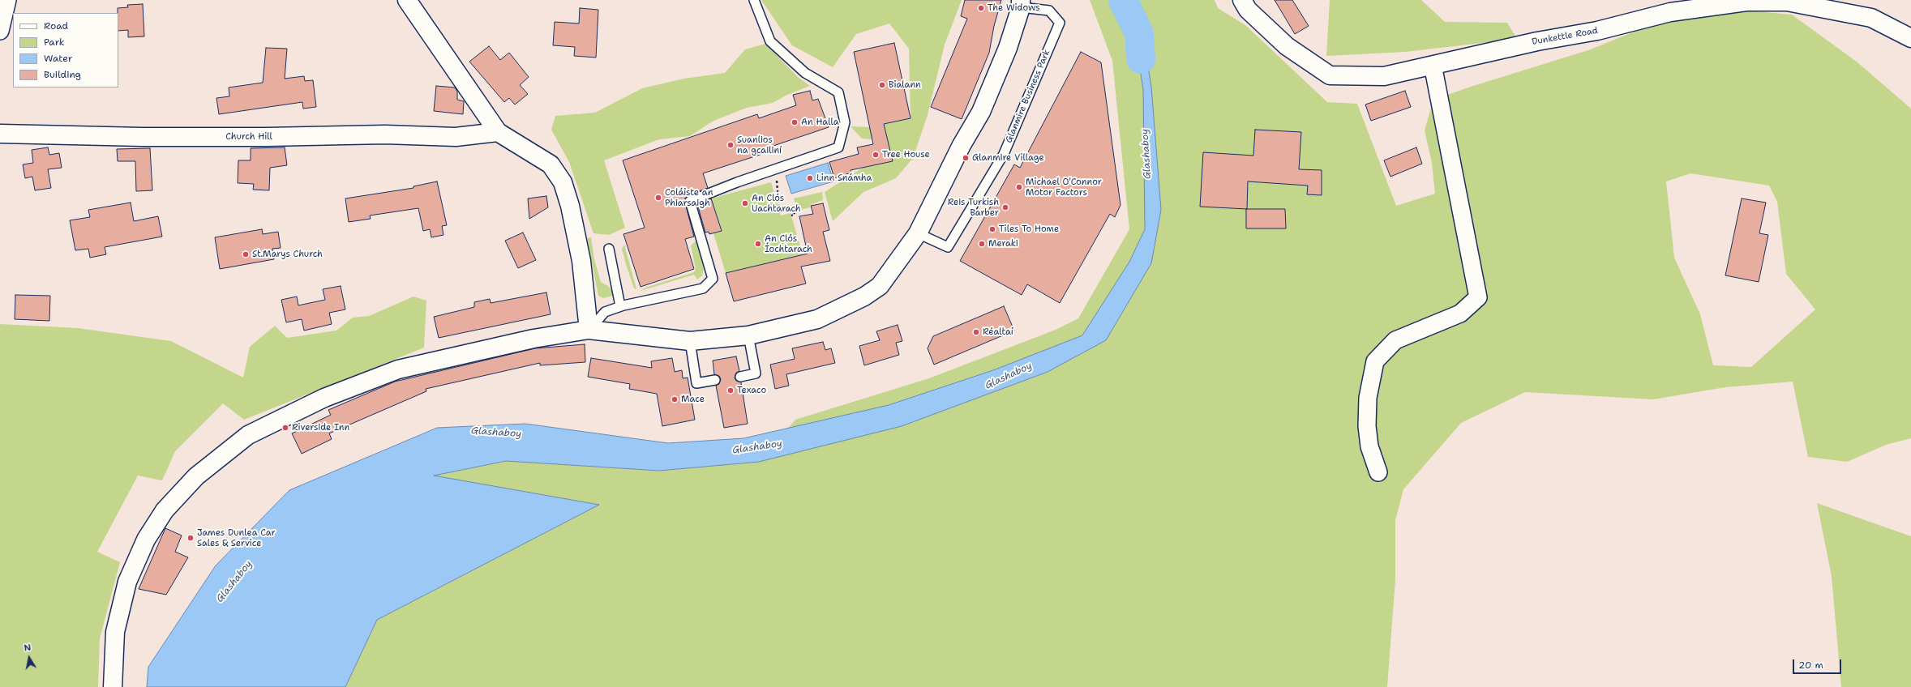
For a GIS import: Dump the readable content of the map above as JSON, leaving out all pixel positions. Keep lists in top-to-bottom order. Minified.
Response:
{"streets":{"street":["Dunkettle Road","Church Hill"],"lane":["Glanmire Business Park"]},"water":["Glashaboy"],"places":["The Widows","Bialann","An Halla","Suanlios na gcailiní","Tree House","Glanmire Village","Linn Snámha","Michael O'Connor Motor Factors","Coláiste an Phiarsaigh","An Clós Uachtarach","Reis Turkish Barber","Tiles To Home","An Clós Íochtarach","Meraki","St.Marys Church","Réaltaí","Texaco","Mace","Riverside Inn","James Dunlea Car Sales & Service"],"legend":["Road","Park","Water","Building"],"scale_bar":"20 m","north":"top"}
